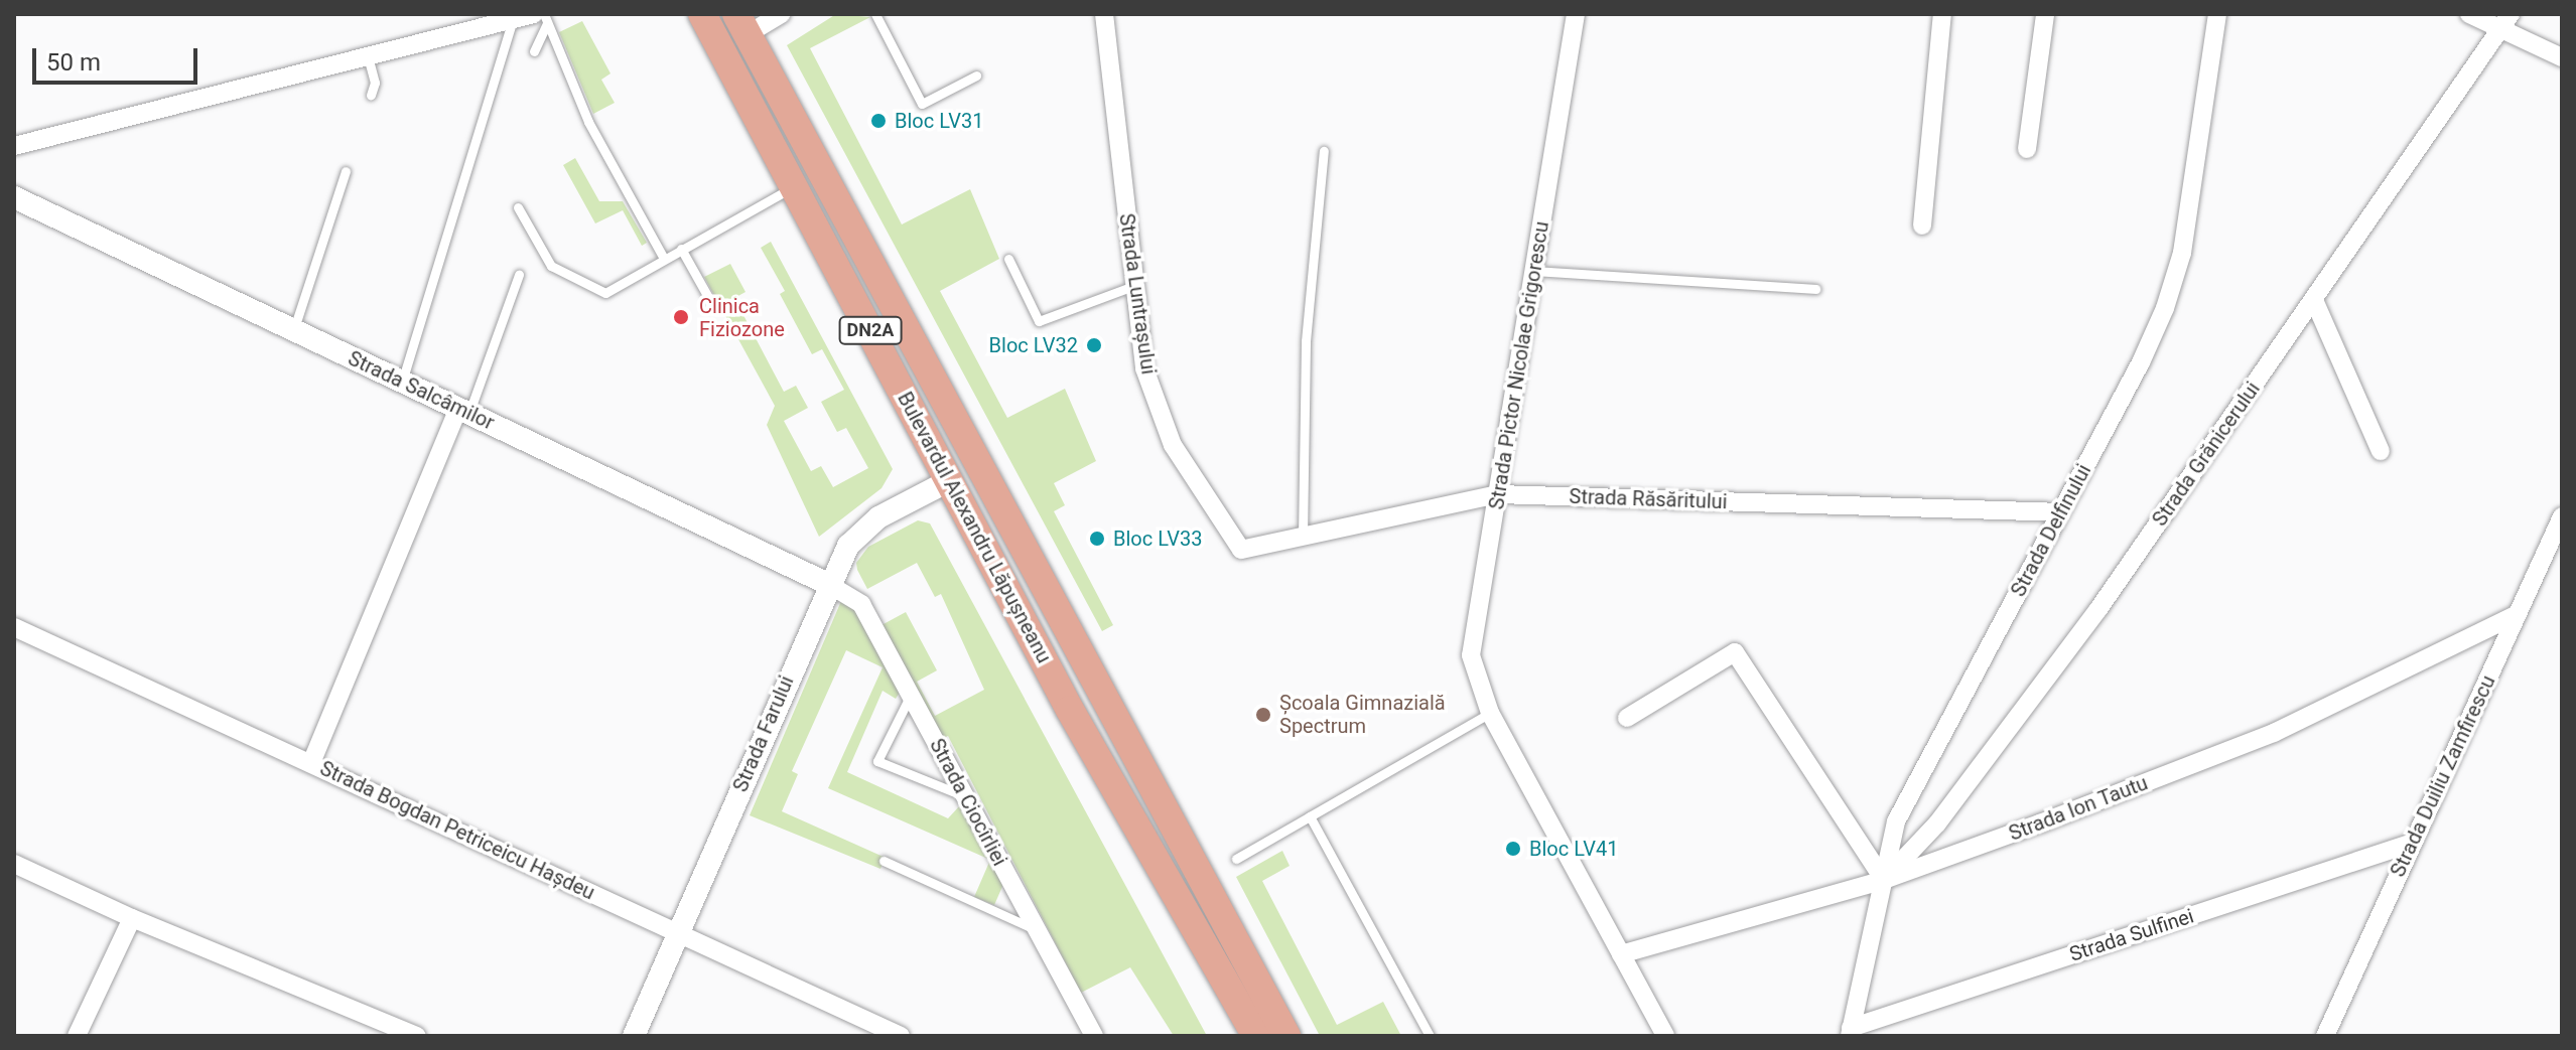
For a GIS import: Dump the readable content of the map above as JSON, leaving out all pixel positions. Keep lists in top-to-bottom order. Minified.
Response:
{"streets":{"main road":["DN2A","Bulevardul Alexandru Lăpușneanu"],"street":["Strada Luntrașului","Strada Pictor Nicolae Grigorescu","Strada Salcâmilor","Strada Grănicerului","Strada Răsăritului","Strada Delfinului","Strada Farului","Strada Duiliu Zamfirescu","Strada Ciocîrliei","Strada Ion Tautu","Strada Bogdan Petriceicu Hașdeu","Strada Sulfinei"]},"crossings":[["Strada Luntrașului","Strada Răsăritului"],["Strada Pictor Nicolae Grigorescu","Strada Răsăritului"],["Strada Pictor Nicolae Grigorescu","Strada Ion Tautu"],["Strada Salcâmilor","Strada Farului"],["Strada Salcâmilor","Strada Ciocîrliei"],["Strada Grănicerului","Strada Delfinului"],["Strada Grănicerului","Strada Ion Tautu"],["Strada Răsăritului","Strada Delfinului"],["Bulevardul Alexandru Lăpușneanu","Strada Farului"],["Strada Delfinului","Strada Ion Tautu"],["Strada Delfinului","Strada Sulfinei"],["Strada Farului","Strada Ciocîrliei"],["Strada Farului","Strada Bogdan Petriceicu Hașdeu"],["Strada Duiliu Zamfirescu","Strada Ion Tautu"],["Strada Duiliu Zamfirescu","Strada Sulfinei"]],"places":["Bloc LV31","Clinica Fiziozone","Bloc LV32","Bloc LV33","Școala Gimnazială Spectrum","Bloc LV41"],"scale_bar":"50 m"}
